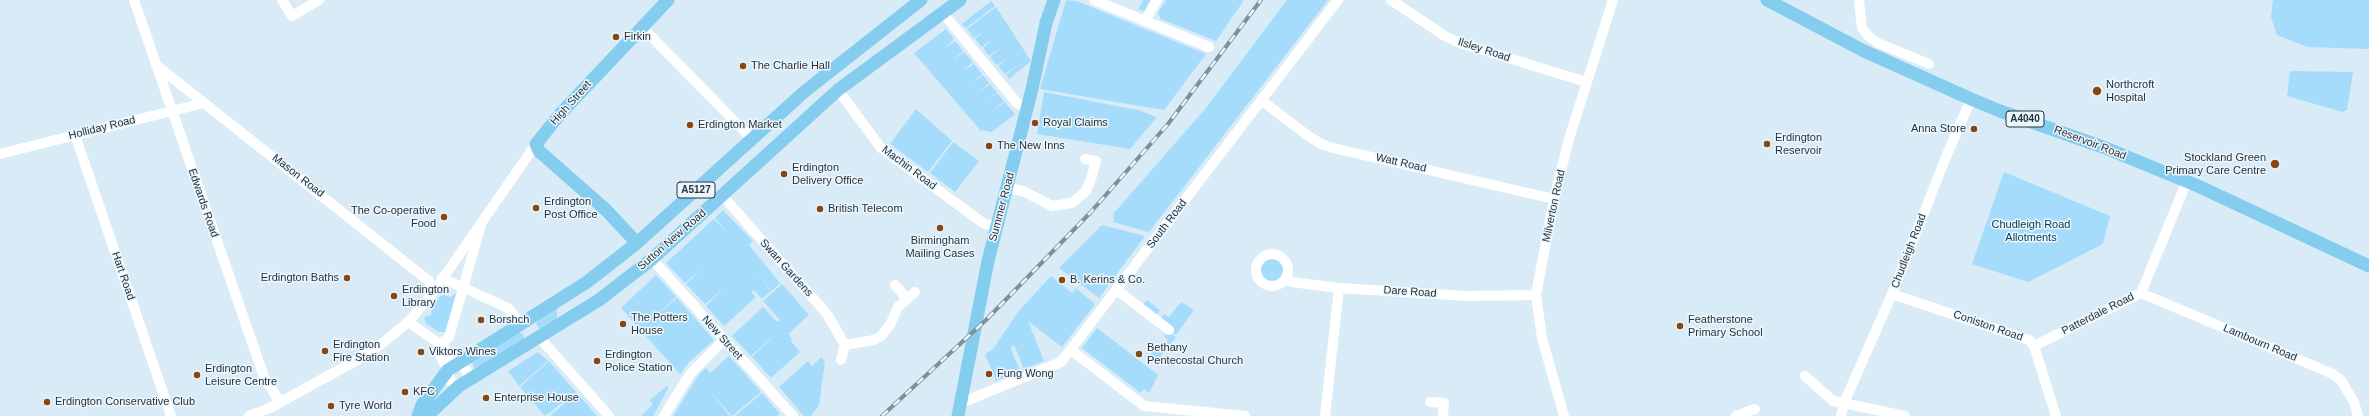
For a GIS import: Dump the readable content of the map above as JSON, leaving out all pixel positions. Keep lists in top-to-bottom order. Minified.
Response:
{"streets":{"main road":["High Street","A4040","Reservoir Road","A5127","Summer Road","Sutton New Road"],"street":["Ilsley Road","Holliday Road","Watt Road","Machin Road","Mason Road","Edwards Road","Milverton Road","South Road","Chudleigh Road","Swan Gardens","Hart Road","Dare Road","Patterdale Road","Coniston Road","New Street","Lambourn Road"]},"crossings":[["Ilsley Road","Milverton Road"],["High Street","Mason Road"],["High Street","Edwards Road"],["Holliday Road","Mason Road"],["Holliday Road","Edwards Road"],["Holliday Road","Hart Road"],["Reservoir Road","Chudleigh Road"],["Reservoir Road","Patterdale Road"],["Watt Road","Milverton Road"],["Watt Road","South Road"],["Machin Road","Summer Road"],["Machin Road","Sutton New Road"],["Mason Road","Edwards Road"],["Milverton Road","Dare Road"],["Summer Road","South Road"],["Sutton New Road","Swan Gardens"],["Sutton New Road","New Street"],["Chudleigh Road","Coniston Road"],["Patterdale Road","Coniston Road"],["Patterdale Road","Lambourn Road"]],"parks":["Chudleigh Road Allotments"],"places":["Firkin","The Charlie Hall","Northcroft Hospital","Royal Claims","Erdington Market","Anna Store","Erdington Reservoir","The New Inns","Stockland Green Primary Care Centre","Erdington Delivery Office","Erdington Post Office","British Telecom","The Co-operative Food","Birmingham Mailing Cases","Erdington Baths","B. Kerins & Co.","Erdington Library","Borshch","The Potters House","Featherstone Primary School","Erdington Fire Station","Viktors Wines","Bethany Pentecostal Church","Erdington Police Station","Fung Wong","Erdington Leisure Centre","KFC","Enterprise House","Erdington Conservative Club","Tyre World"]}
